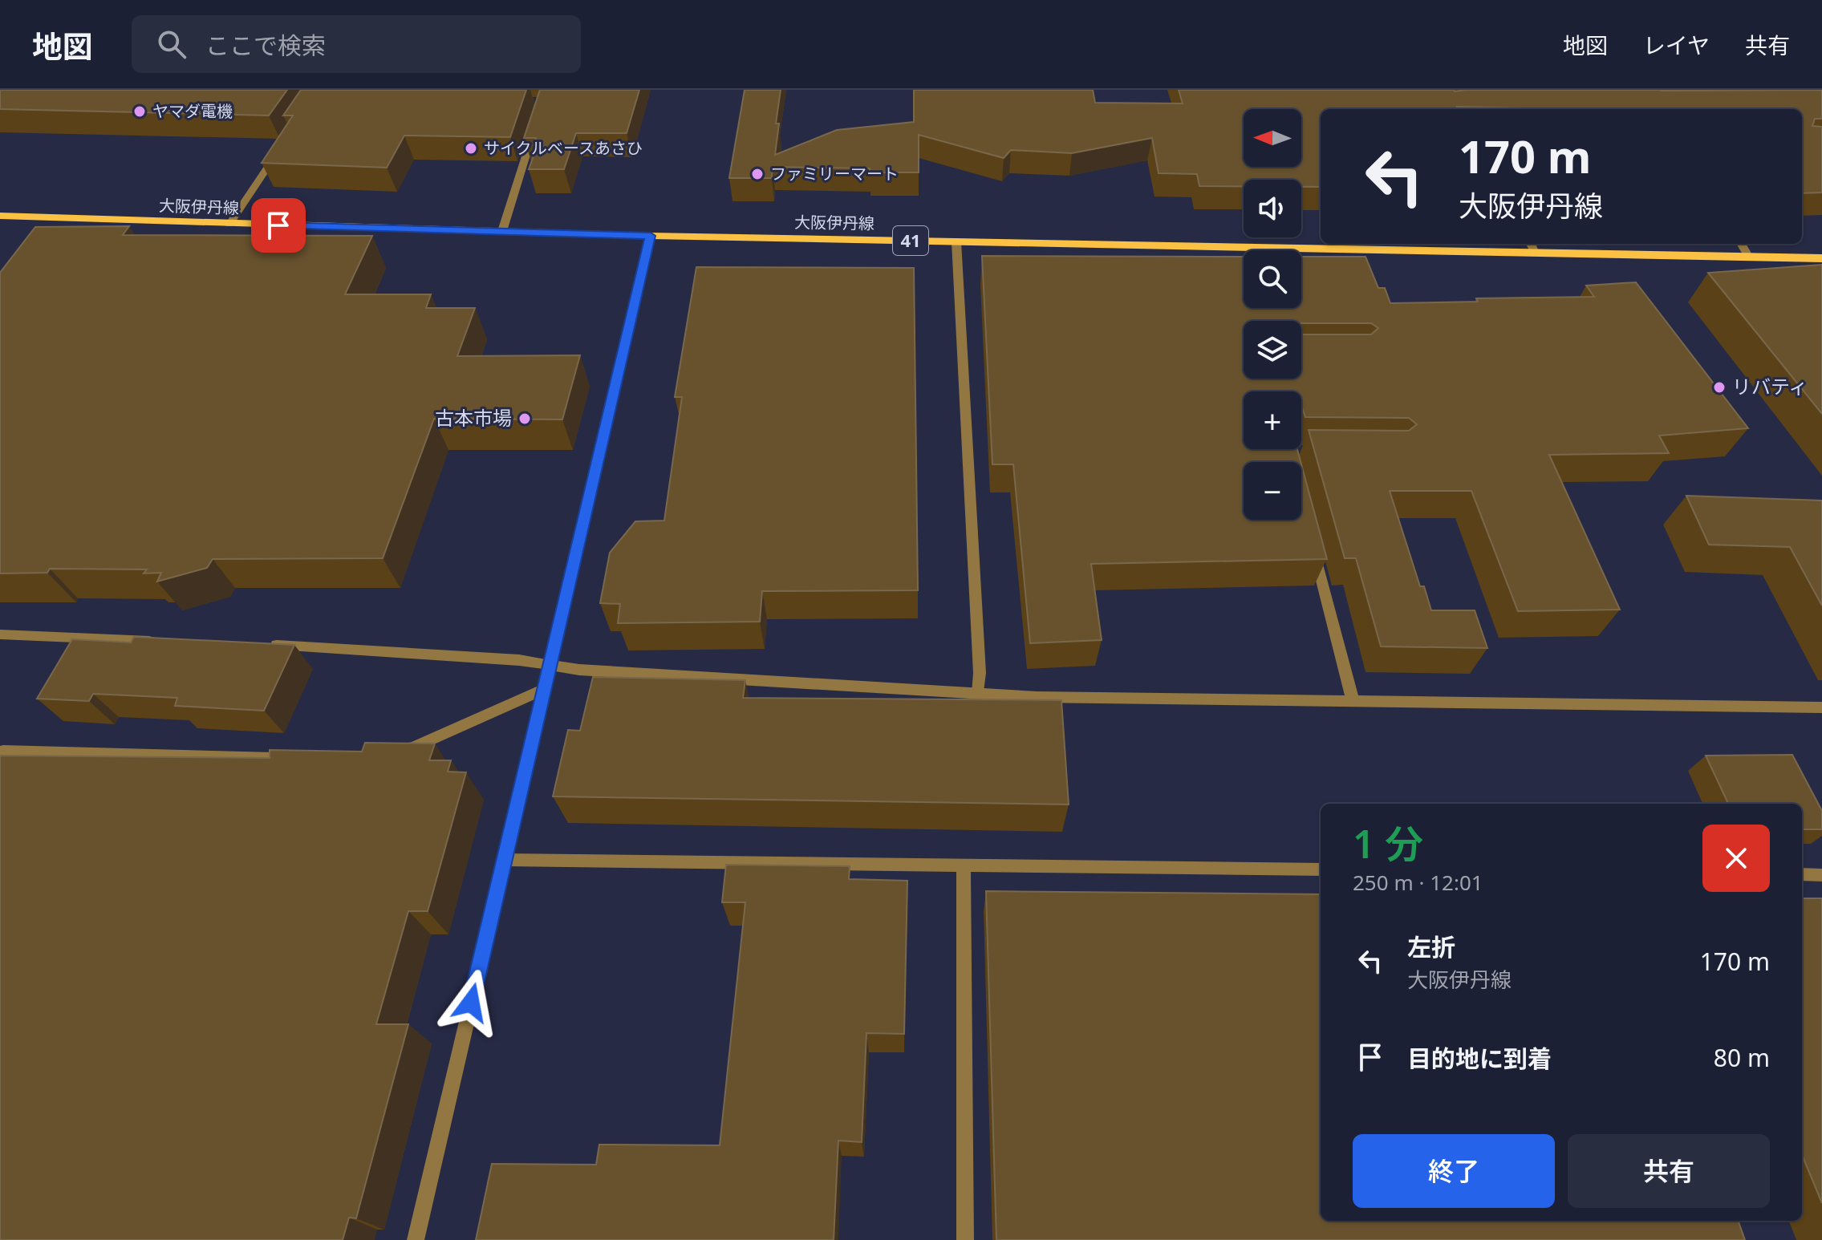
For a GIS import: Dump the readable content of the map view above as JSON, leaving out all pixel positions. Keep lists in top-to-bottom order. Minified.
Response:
{"streets":{"main road":["大阪伊丹線","41"]},"places":["ヤマダ電機","サイクルベースあさひ","ファミリーマート","リバティ","古本市場"],"north":"left","page":{"header":"地図","search":"ここで検索","nav":["地図","レイヤ","共有"],"map_buttons":["+","−"],"turn":["170 m","大阪伊丹線"],"heading":["1 分","250 m · 12:01"],"list":[{"name":"左折","note":"大阪伊丹線","value":"170 m"},{"name":"目的地に到着","value":"80 m"}],"buttons":["終了","共有"]}}
